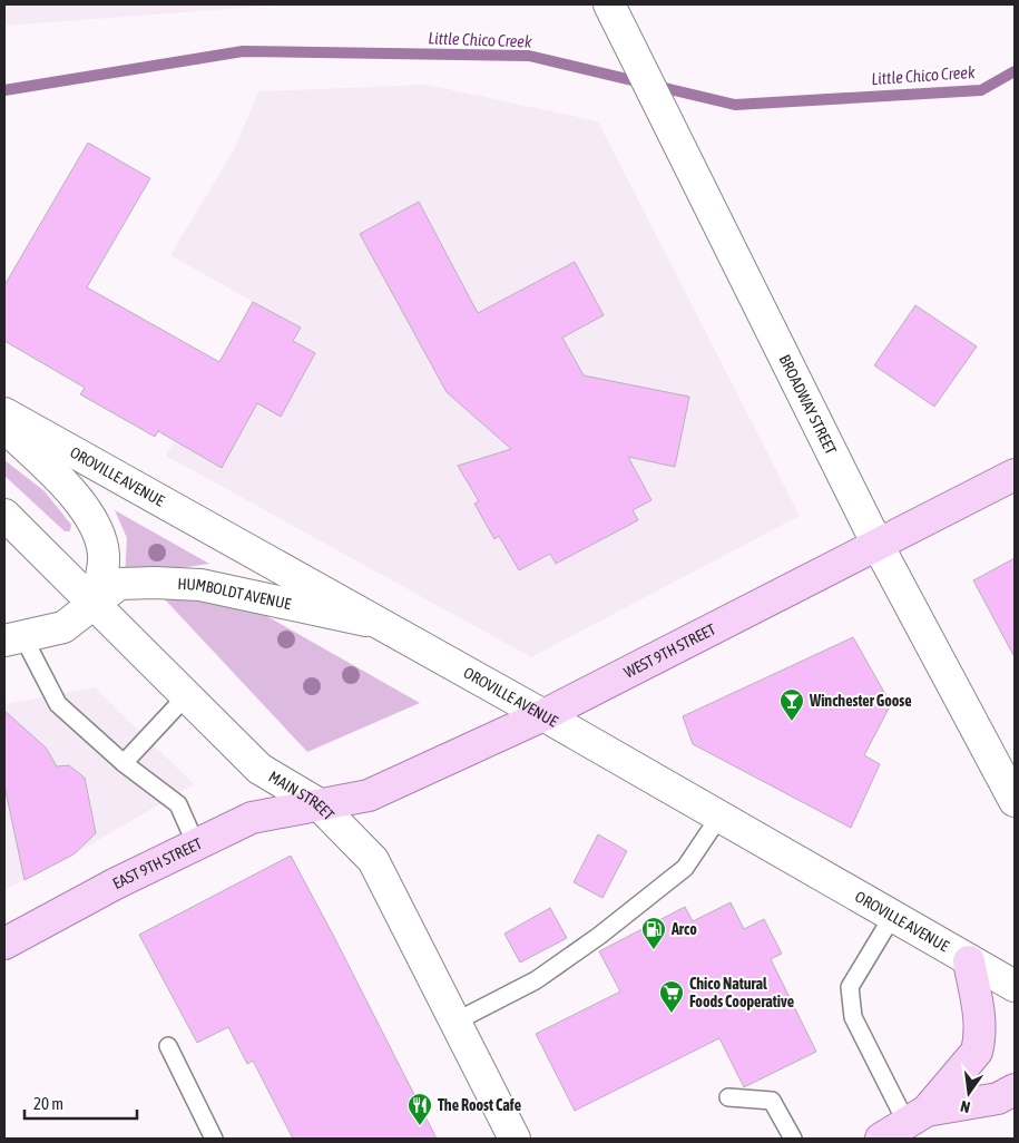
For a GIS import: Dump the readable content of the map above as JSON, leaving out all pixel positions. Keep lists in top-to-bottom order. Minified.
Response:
{"streets":{"main road":["BROADWAY STREET","OROVILLE AVENUE","HUMBOLDT AVENUE","WEST 9TH STREET","MAIN STREET","EAST 9TH STREET"]},"crossings":[["BROADWAY STREET","WEST 9TH STREET"],["OROVILLE AVENUE","HUMBOLDT AVENUE"],["OROVILLE AVENUE","WEST 9TH STREET"],["HUMBOLDT AVENUE","MAIN STREET"],["WEST 9TH STREET","MAIN STREET"],["WEST 9TH STREET","EAST 9TH STREET"],["MAIN STREET","EAST 9TH STREET"]],"water":["Little Chico Creek"],"places":{"bar":["Winchester Goose"],"fuel station":["Arco"],"supermarket":["Chico Natural Foods Cooperative"],"restaurant":["The Roost Cafe"]},"scale_bar":"20 m","north":"bottom"}
